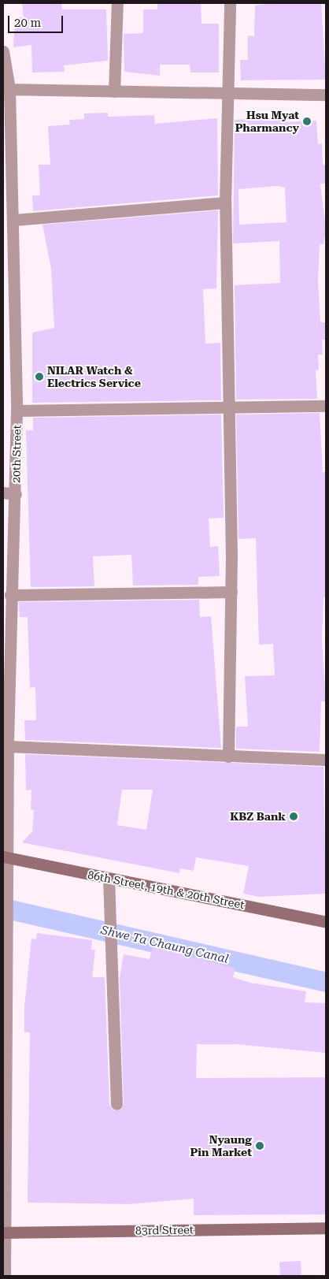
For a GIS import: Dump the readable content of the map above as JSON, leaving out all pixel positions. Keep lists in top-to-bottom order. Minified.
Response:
{"streets":{"street":["20th Street","86th Street, 19th & 20th Street","83rd Street"]},"crossings":[["20th Street","86th Street, 19th & 20th Street"],["20th Street","83rd Street"]],"water":["Shwe Ta Chaung Canal"],"places":["Hsu Myat Pharmancy","NILAR Watch & Electrics Service","KBZ Bank","Nyaung Pin Market"],"scale_bar":"20 m"}
